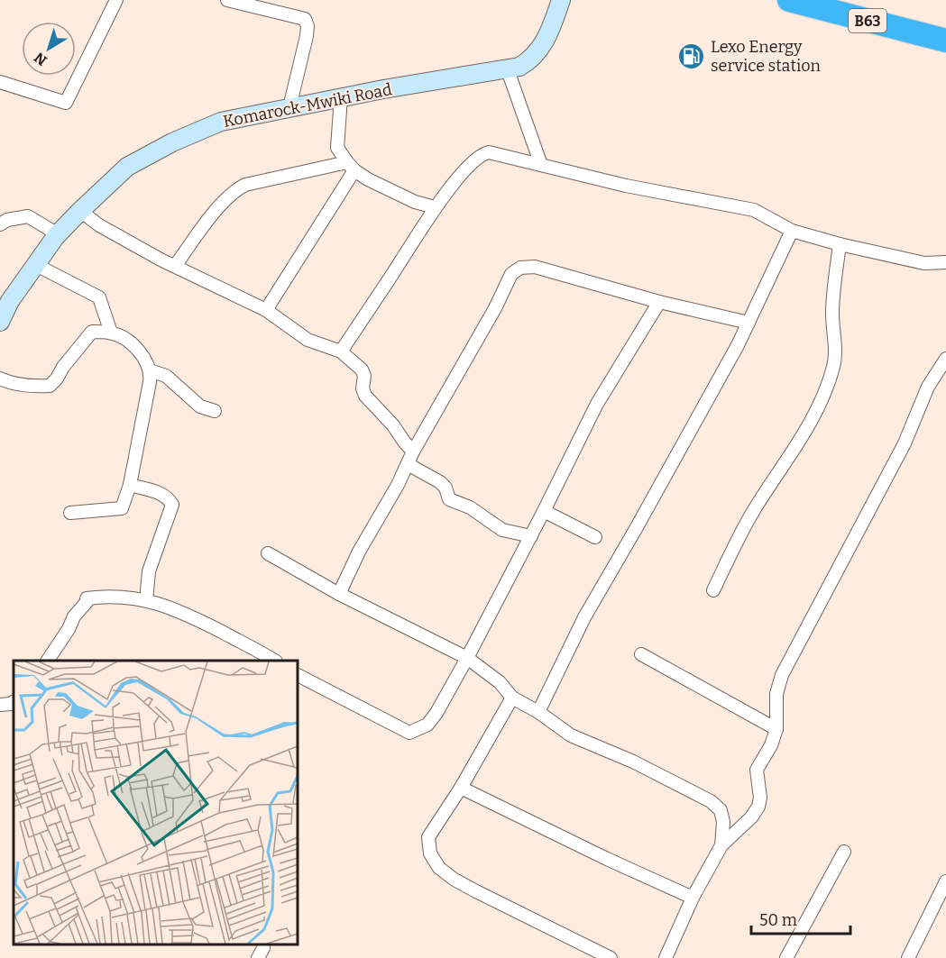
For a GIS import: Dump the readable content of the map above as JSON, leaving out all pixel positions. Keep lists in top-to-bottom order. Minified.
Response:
{"streets":{"highway":["B63"],"main road":["Komarock-Mwiki Road"]},"places":{"fuel station":["Lexo Energy service station"]},"scale_bar":"50 m","north":"bottom left"}
